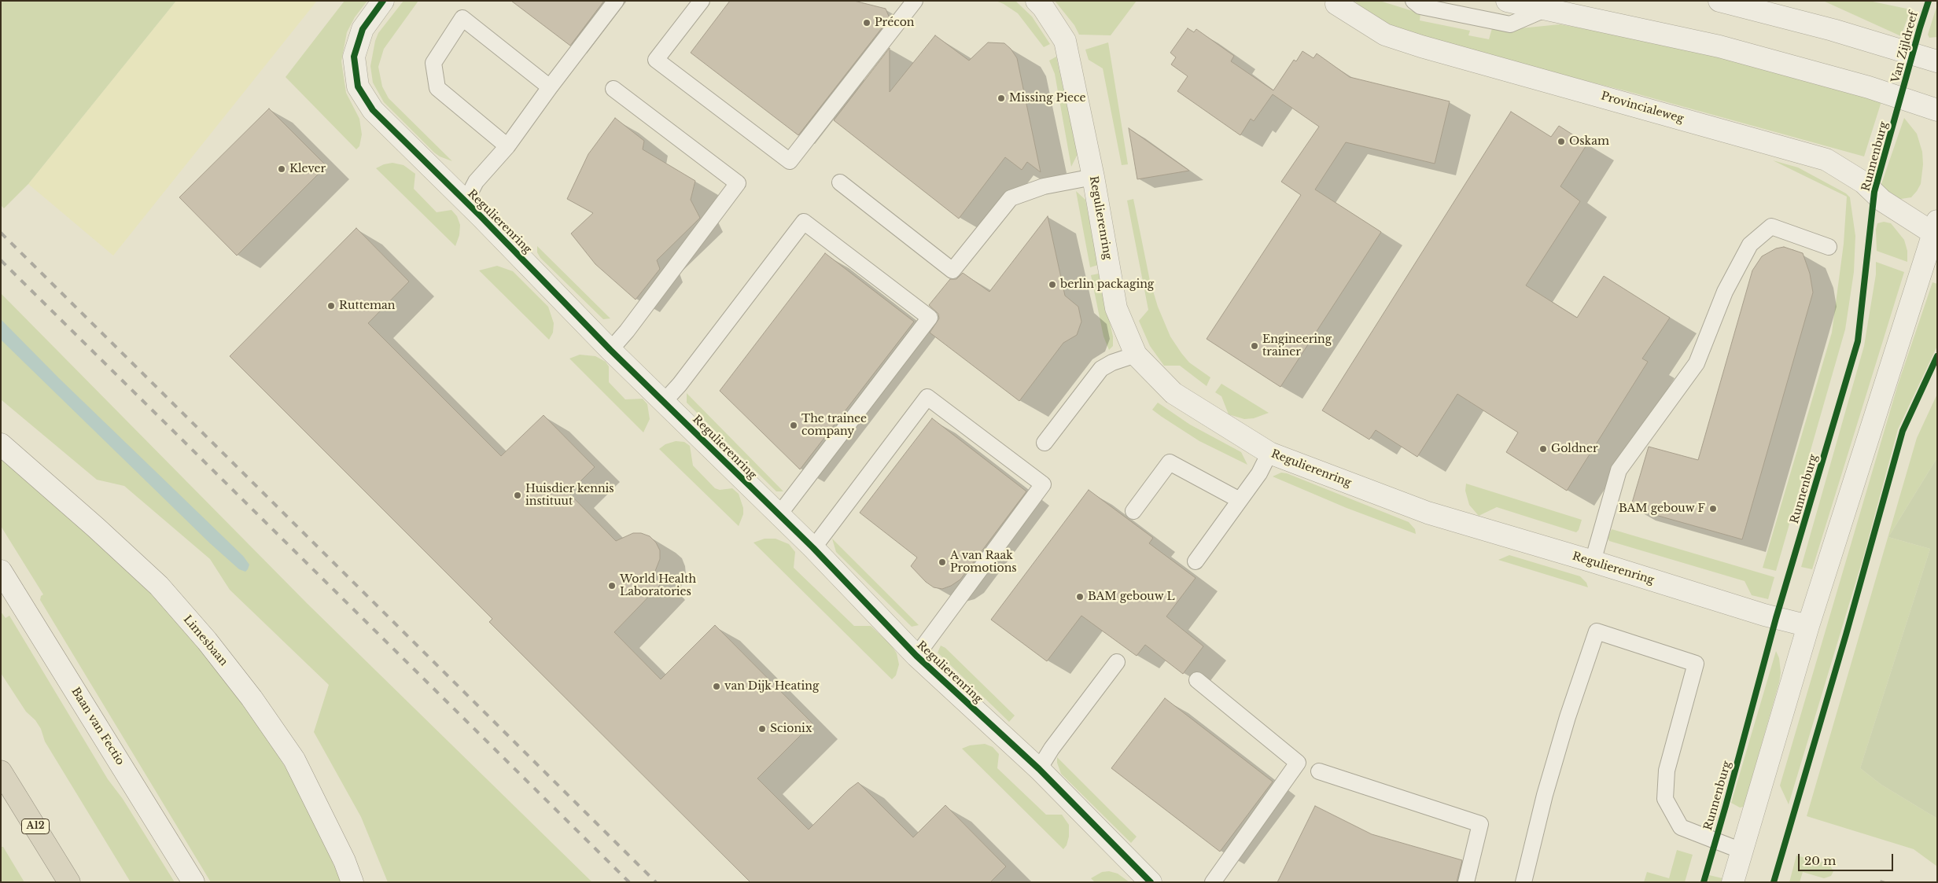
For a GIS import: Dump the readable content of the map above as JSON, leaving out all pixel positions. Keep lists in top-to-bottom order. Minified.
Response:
{"streets":{"highway":["A12"],"street":["Provincialeweg","Regulierenring","Limesbaan","Baan van Fectio"],"cycle path":["Van Zijldreef"]},"places":["Précon","Missing Piece","Oskam","Klever","berlin packaging","Rutteman","Engineering trainer","The trainee company","Goldner","Huisdier kennis instituut","BAM gebouw F","A van Raak Promotions","World Health Laboratories","BAM gebouw L","van Dijk Heating","Scionix"],"scale_bar":"20 m"}
